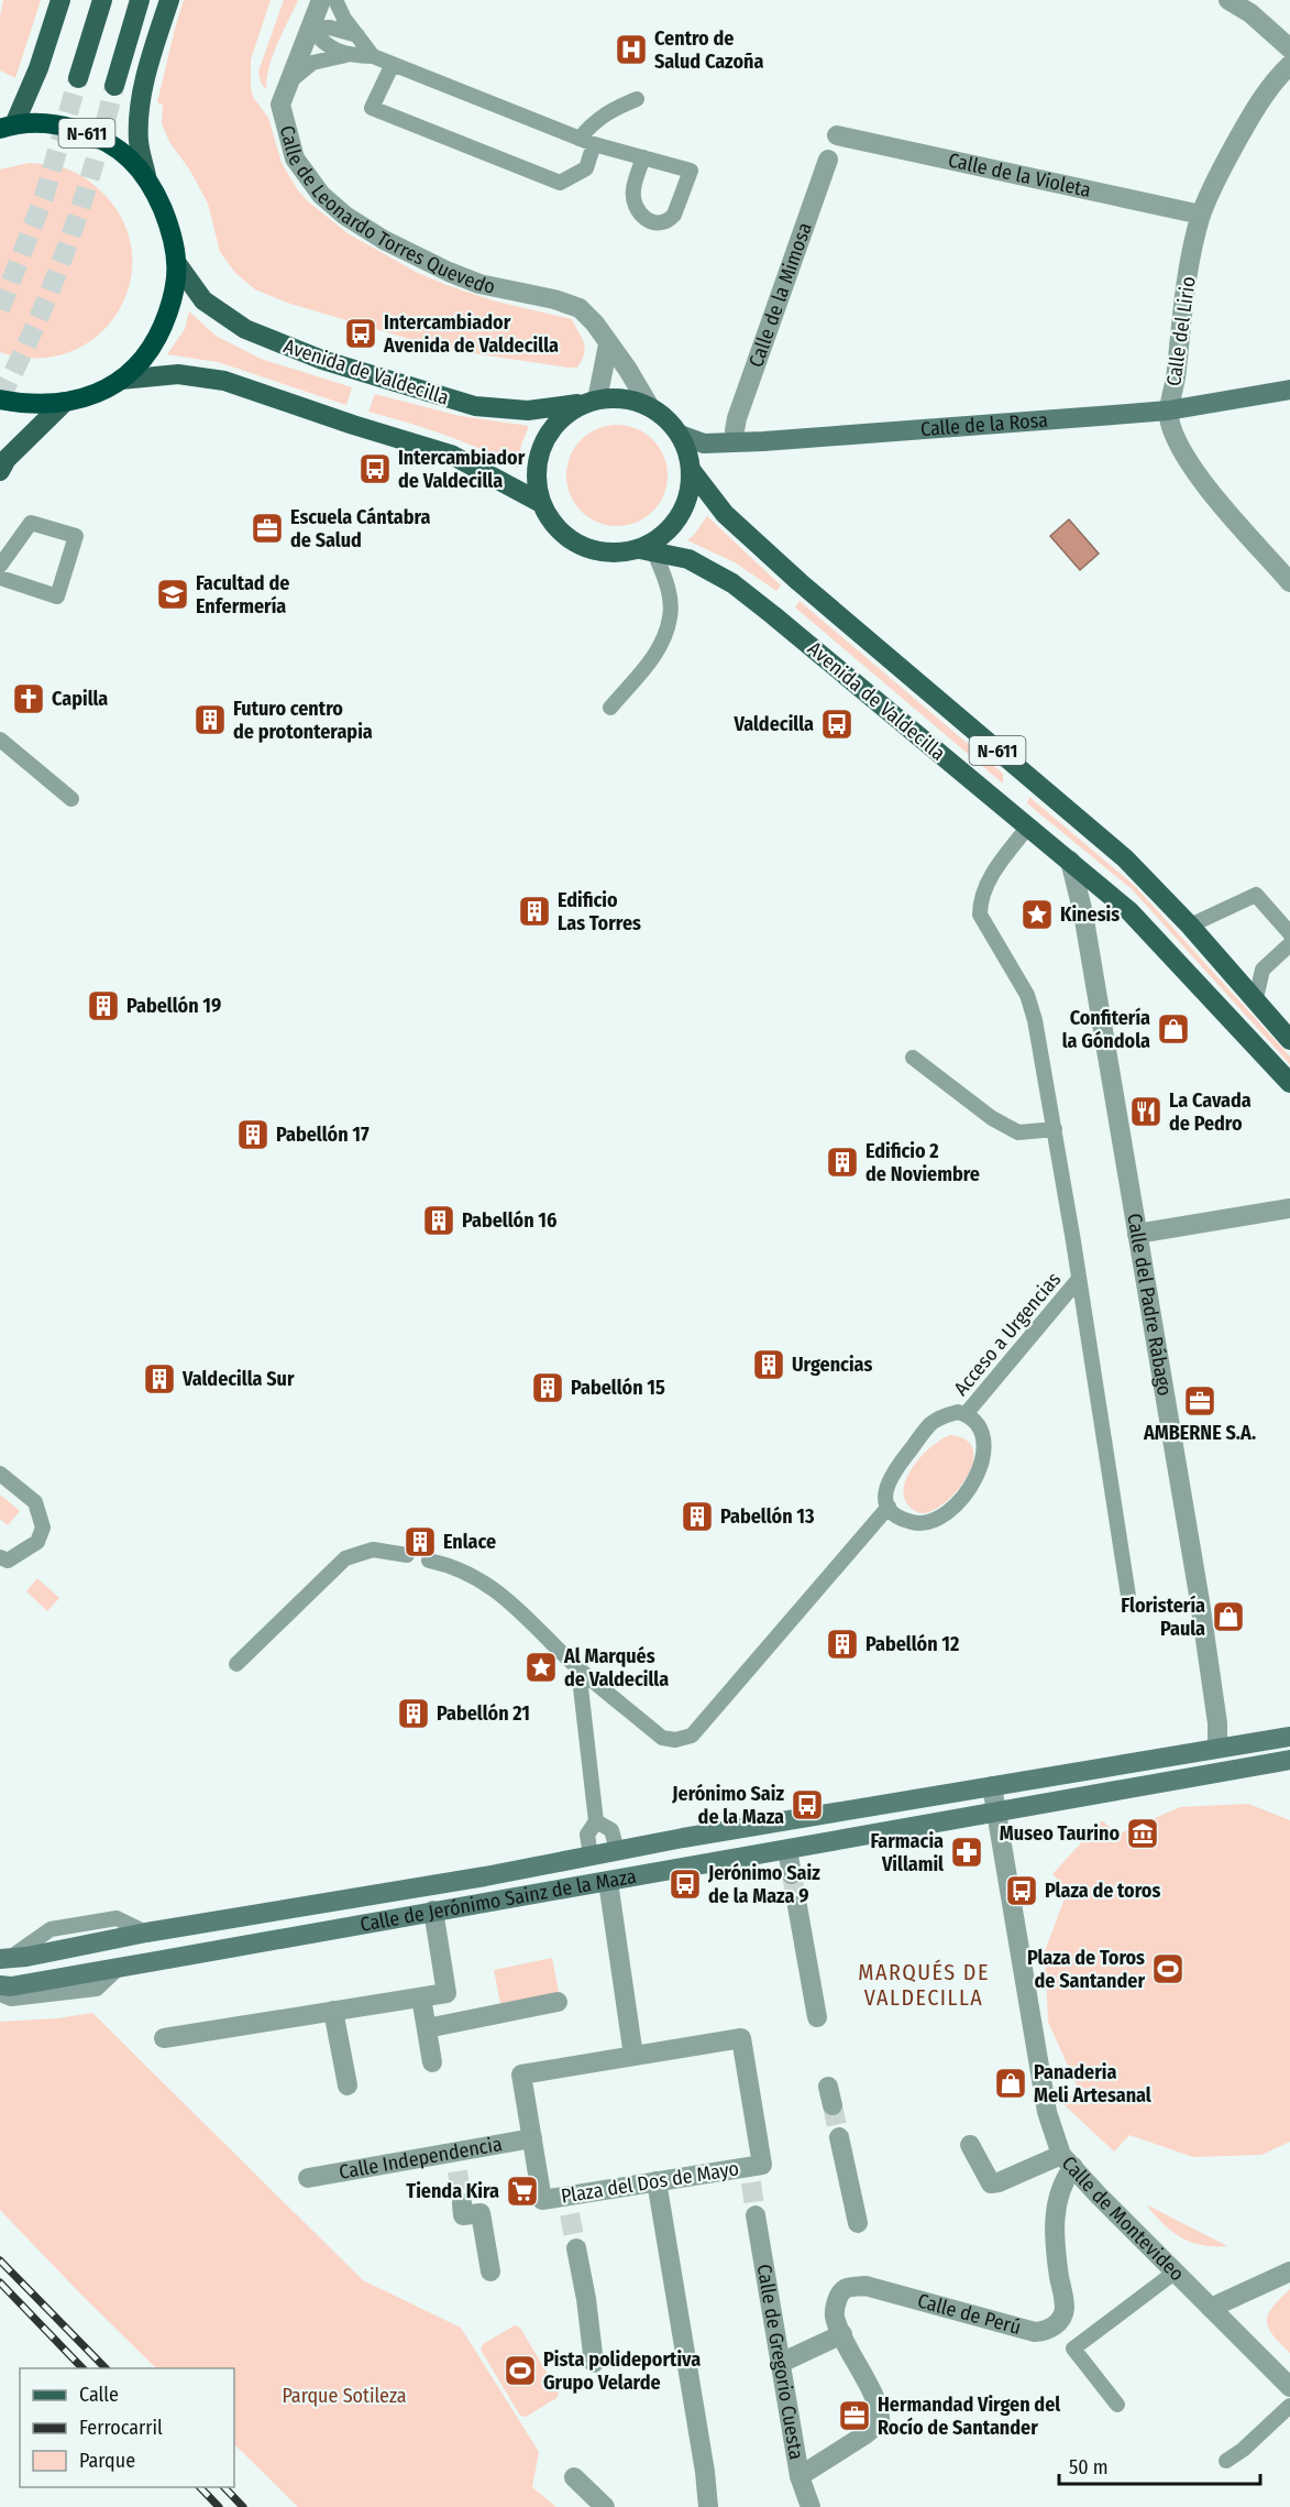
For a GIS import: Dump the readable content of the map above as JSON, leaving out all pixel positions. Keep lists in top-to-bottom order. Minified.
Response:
{"streets":{"highway":["N-611"],"main road":["Avenida de Valdecilla","Calle de la Rosa","Calle de Jerónimo Sainz de la Maza"],"street":["Calle de la Violeta","Calle de Leonardo Torres Quevedo","Calle de la Mimosa","Calle del Lirio","Calle del Padre Rábago","Calle Independencia","Plaza del Dos de Mayo","Calle de Montevideo","Calle de Perú","Calle de Gregorio Cuesta"],"lane":["Acceso a Urgencias"]},"crossings":[["N-611","Avenida de Valdecilla"],["Calle de la Violeta","Calle del Lirio"],["Calle de Leonardo Torres Quevedo","Avenida de Valdecilla"],["Calle de Leonardo Torres Quevedo","Calle de la Rosa"],["Calle del Lirio","Calle de la Rosa"],["Avenida de Valdecilla","Calle de la Rosa"],["Avenida de Valdecilla","Calle del Padre Rábago"],["Calle del Padre Rábago","Calle de Jerónimo Sainz de la Maza"],["Calle de Jerónimo Sainz de la Maza","Calle de Montevideo"],["Calle Independencia","Plaza del Dos de Mayo"],["Calle de Montevideo","Calle de Perú"],["Calle de Perú","Calle de Gregorio Cuesta"]],"districts":["MARQUÉS DE VALDECILLA"],"parks":["Parque Sotileza"],"places":{"hospital":["Centro de Salud Cazoña"],"bus stop":["Intercambiador Avenida de Valdecilla","Intercambiador de Valdecilla","Valdecilla","Jerónimo Saiz de la Maza","Jerónimo Saiz de la Maza 9","Plaza de toros"],"office":["Escuela Cántabra de Salud","AMBERNE S.A.","Hermandad Virgen del Rocío de Santander"],"school or university":["Facultad de Enfermería"],"church":["Capilla"],"building":["Futuro centro de protonterapia","Edificio Las Torres","Pabellón 19","Pabellón 17","Edificio 2 de Noviembre","Pabellón 16","Urgencias","Valdecilla Sur","Pabellón 15","Pabellón 13","Enlace","Pabellón 12","Pabellón 21"],"place":["Kinesis","Al Marqués de Valdecilla"],"shop":["Confitería la Góndola","Floristería Paula","Panaderia Meli Artesanal"],"restaurant":["La Cavada de Pedro"],"museum":["Museo Taurino"],"pharmacy":["Farmacia Villamil"],"sports":["Plaza de Toros de Santander","Pista polideportiva Grupo Velarde"],"supermarket":["Tienda Kira"]},"legend":["Calle","Ferrocarril","Parque"],"scale_bar":"50 m"}
